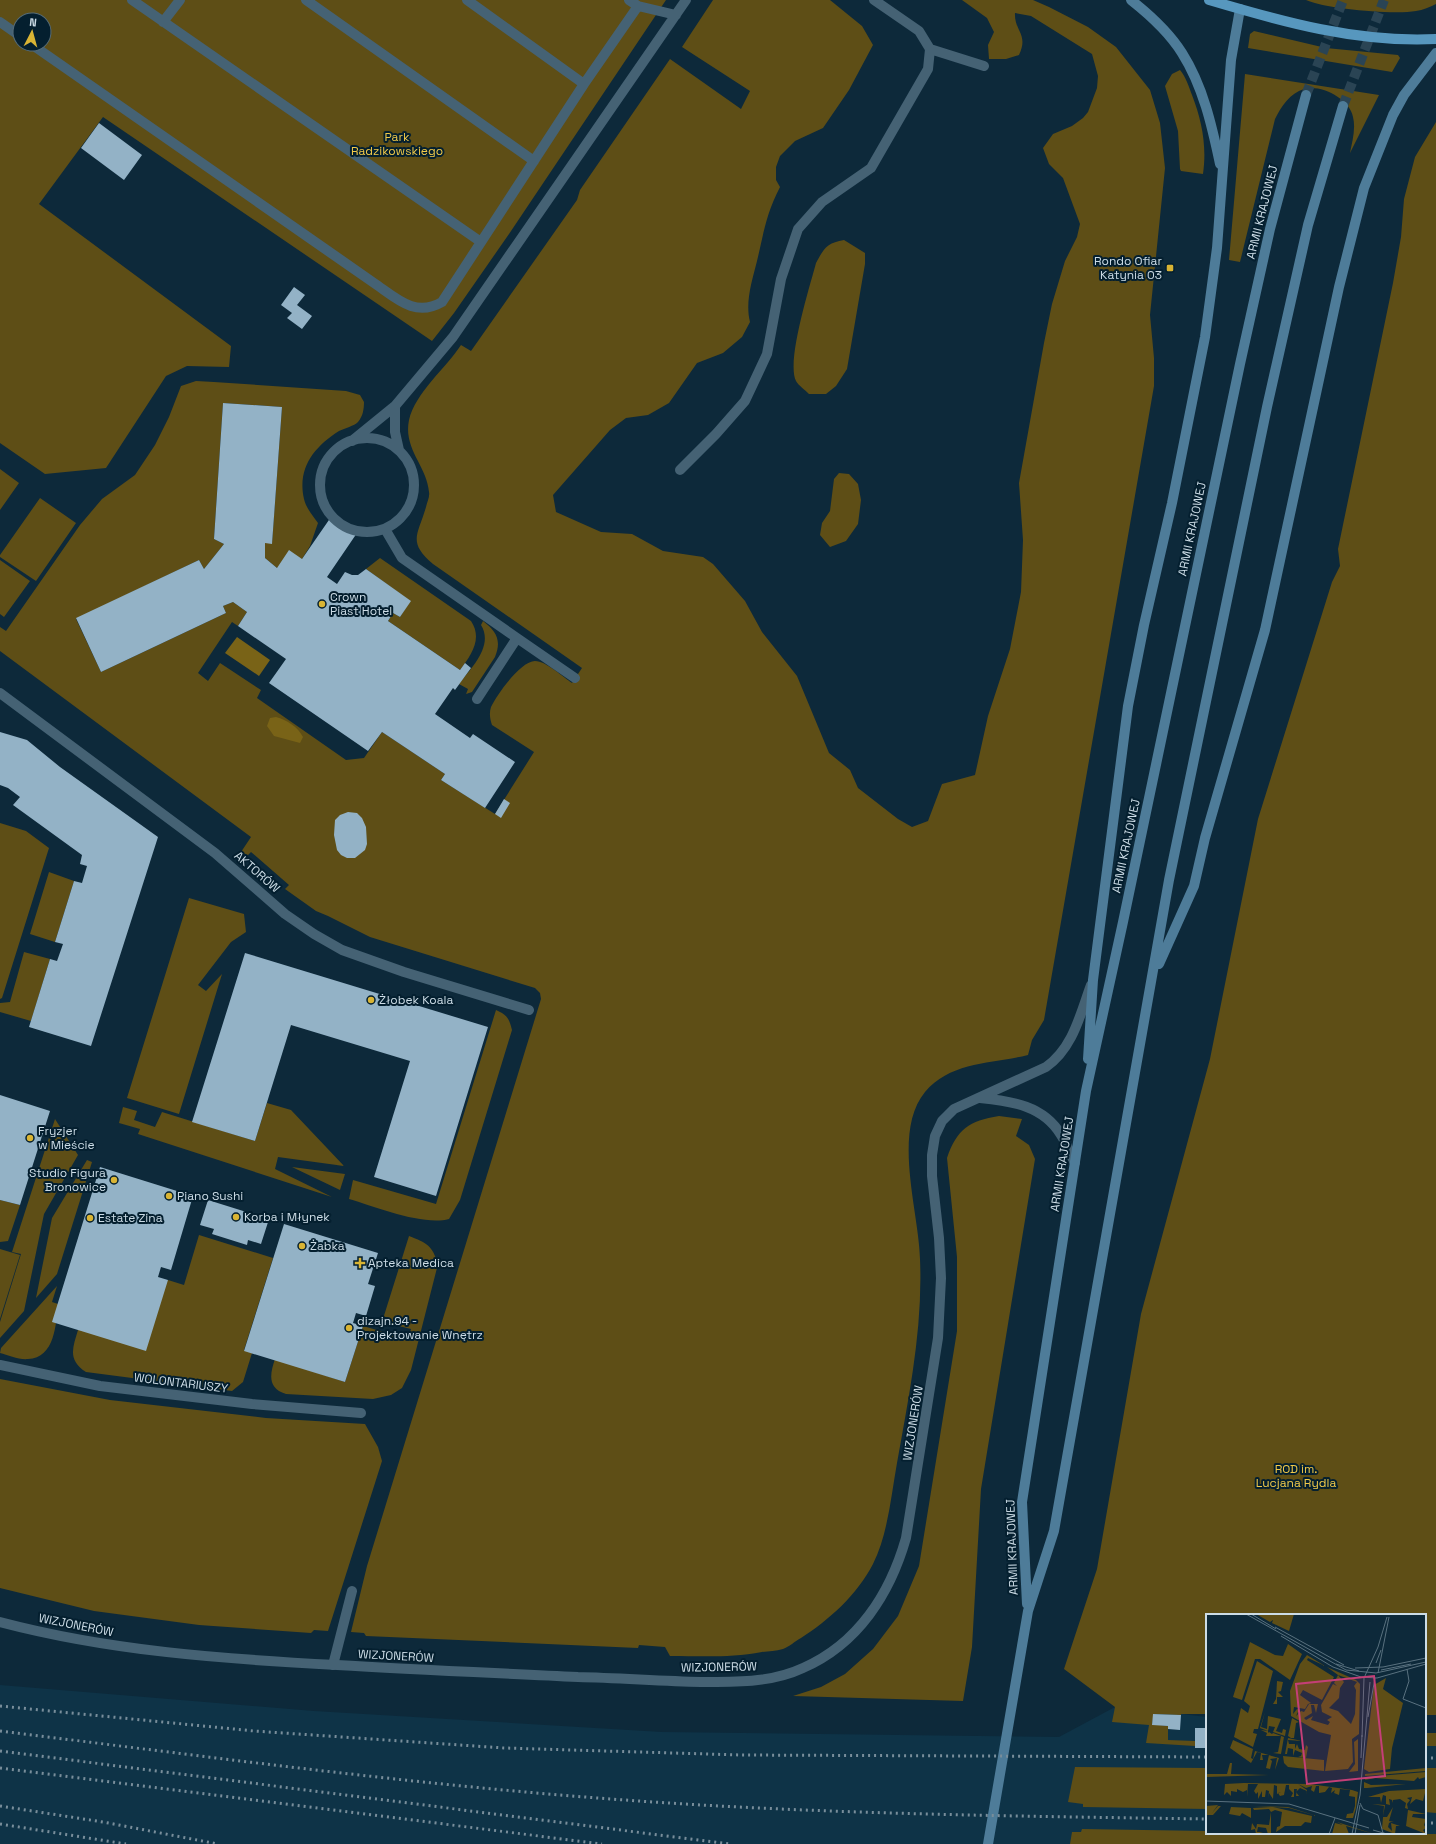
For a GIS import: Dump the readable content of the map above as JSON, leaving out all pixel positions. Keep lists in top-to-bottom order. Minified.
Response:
{"streets":{"main road":["ARMII KRAJOWEJ"],"street":["AKTORÓW","WOLONTARIUSZY","WIZJONERÓW"]},"crossings":[["ARMII KRAJOWEJ","WIZJONERÓW"]],"parks":["Park Radzikowskiego","ROD im. Lucjana Rydla"],"places":{"transit":["Rondo Ofiar Katynia 03"],"other":["Crown Piast Hotel","Żłobek Koala","Fryzjer w Mieście","Studio Figura Bronowice","Piano Sushi","Korba i Młynek","Estate Zina","Żabka","dizajn.94 - Projektowanie Wnętrz"],"health":["Apteka Medica"]},"north":"top"}
